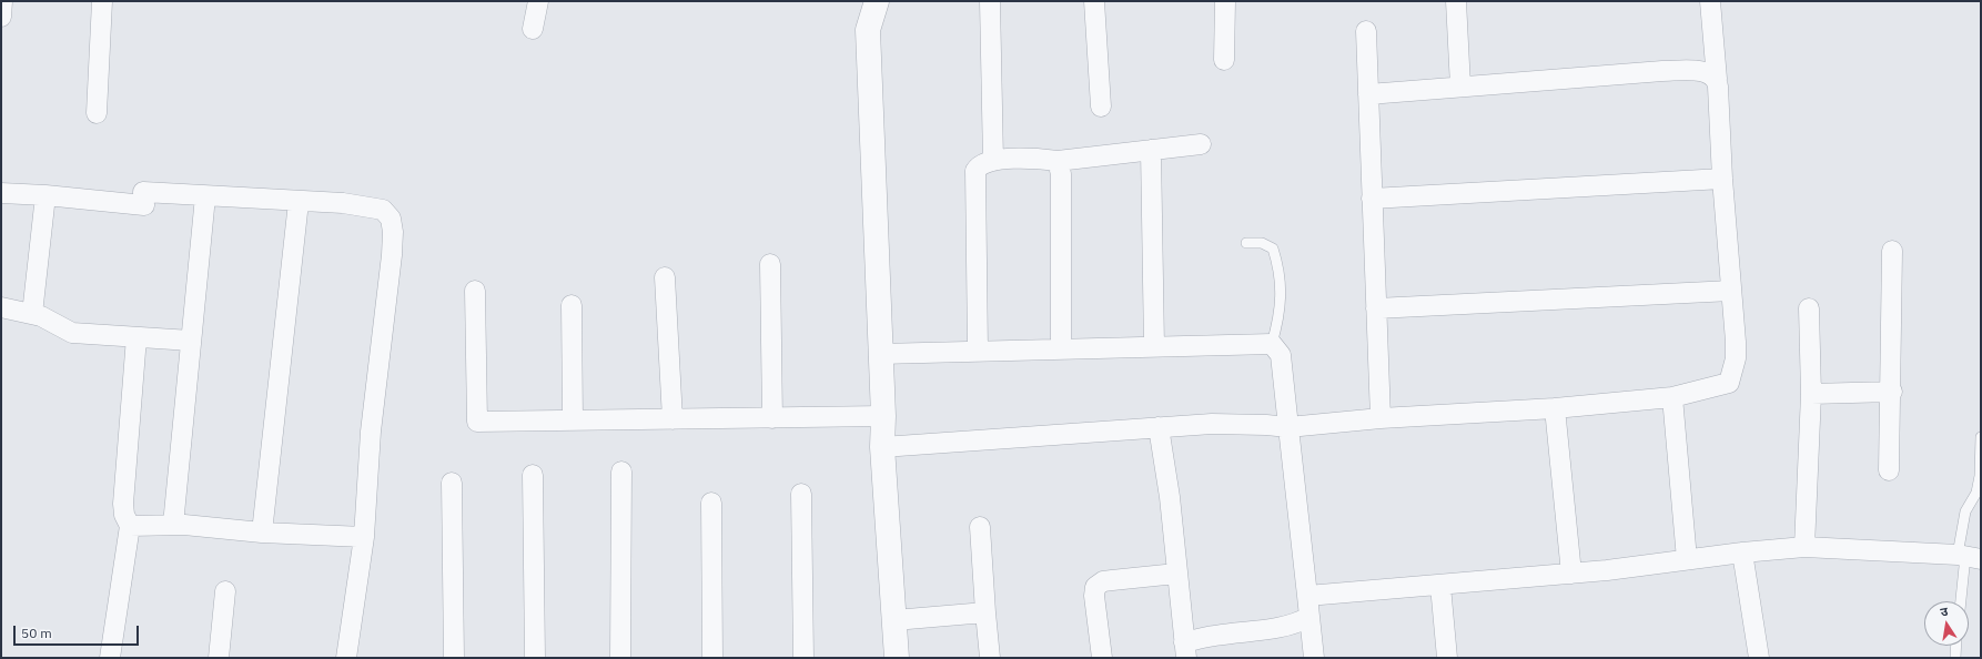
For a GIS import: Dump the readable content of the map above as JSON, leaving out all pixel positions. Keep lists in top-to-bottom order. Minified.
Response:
{"scale_bar":"50 m","north":"top"}
